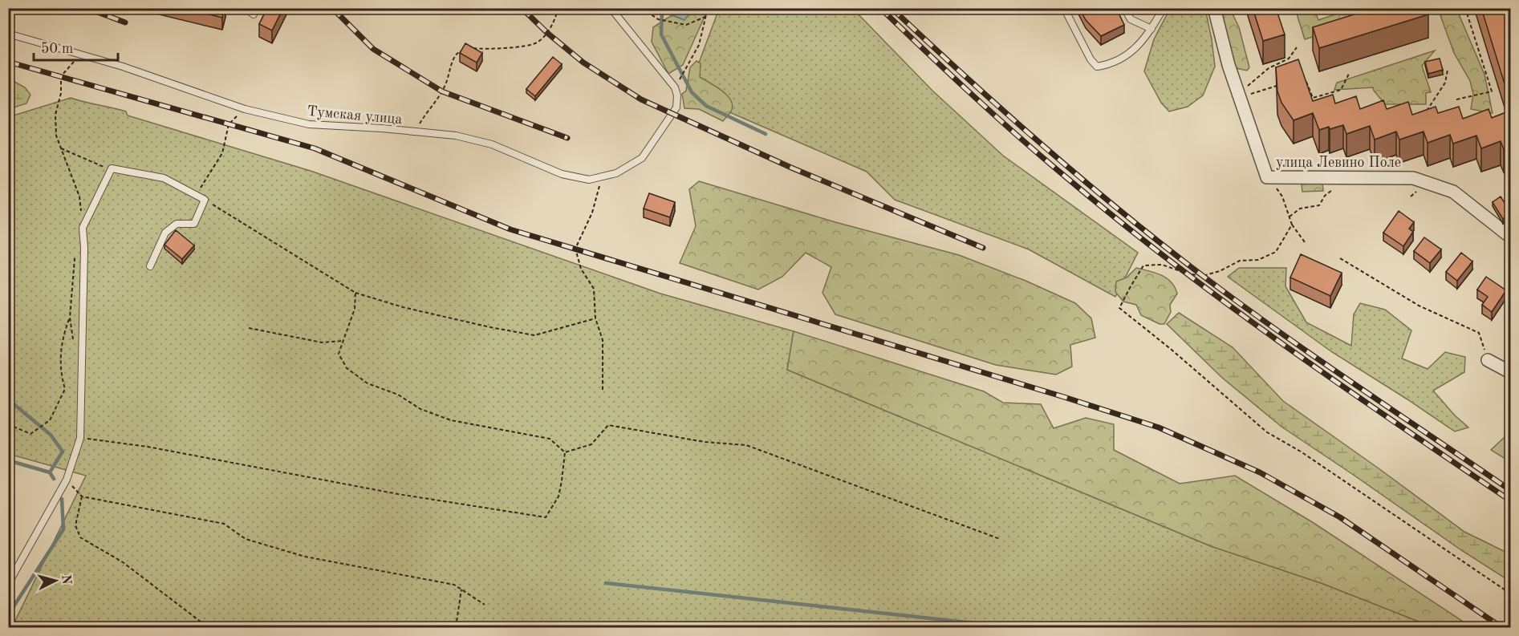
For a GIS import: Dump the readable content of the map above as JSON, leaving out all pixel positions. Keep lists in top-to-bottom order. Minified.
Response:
{"streets":{"street":["улица Левино Поле"],"lane":["Тумская улица"]},"scale_bar":"50 m","north":"right"}
